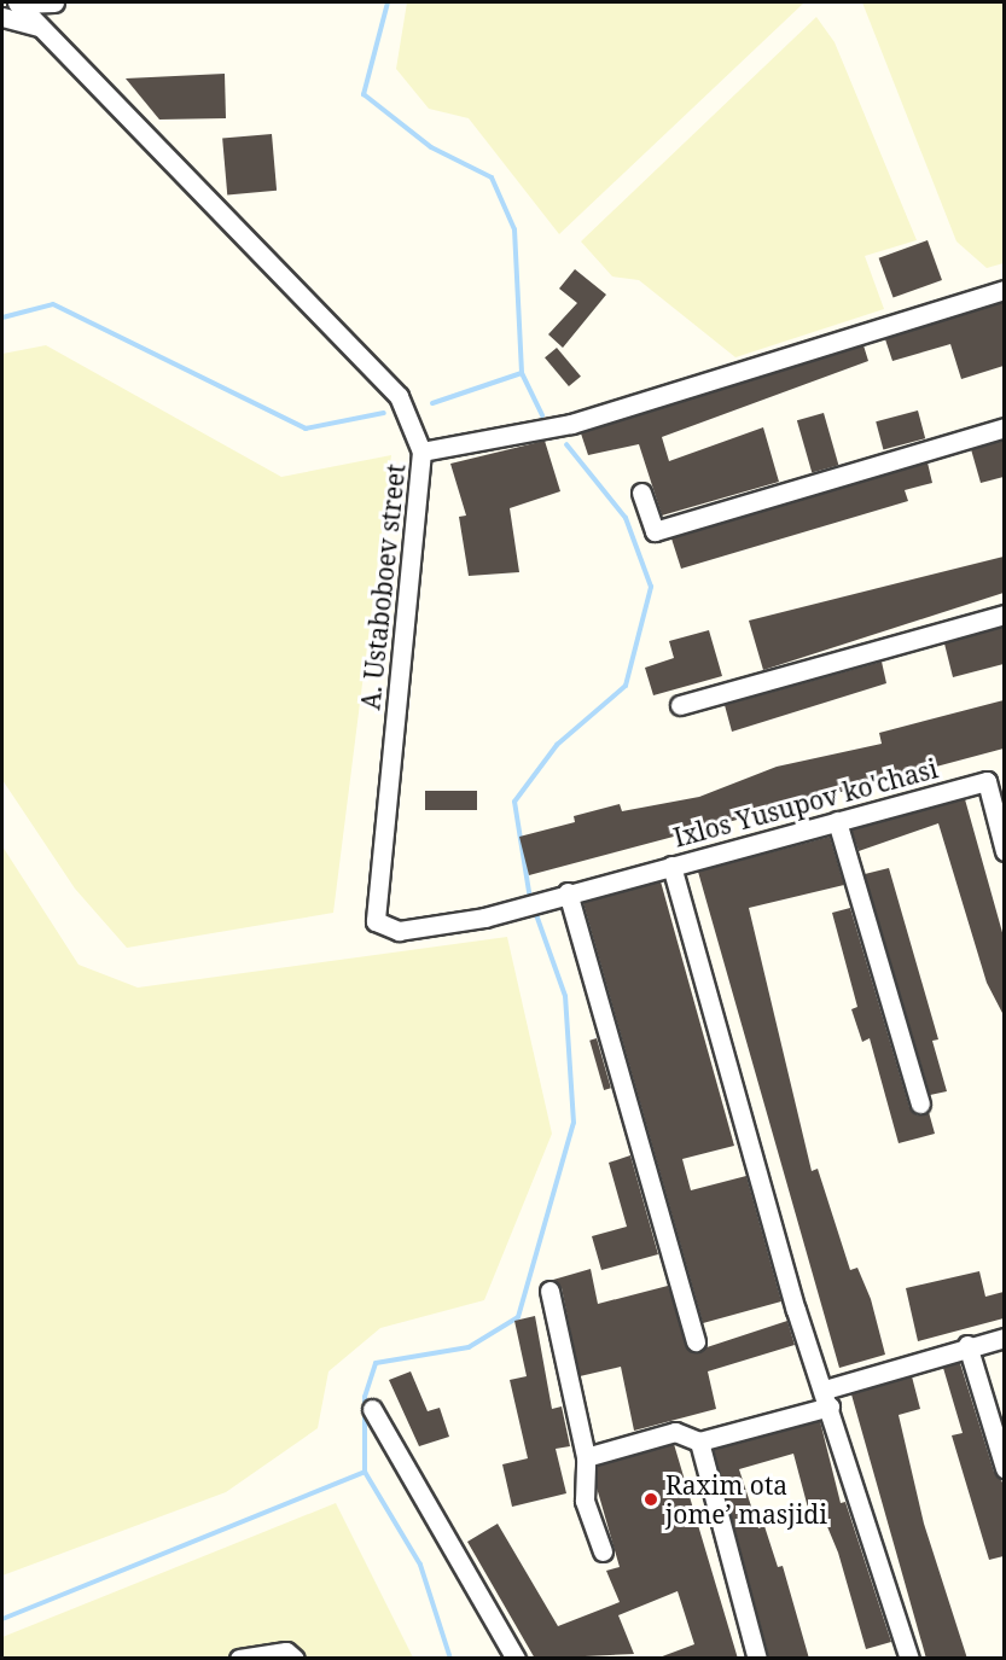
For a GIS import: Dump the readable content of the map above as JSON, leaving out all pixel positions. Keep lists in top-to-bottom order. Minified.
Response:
{"streets":{"street":["A. Ustaboboev street","Ixlos Yusupov ko'chasi"]},"crossings":[["A. Ustaboboev street","Ixlos Yusupov ko'chasi"]],"places":["Raxim ota jome’ masjidi"]}
